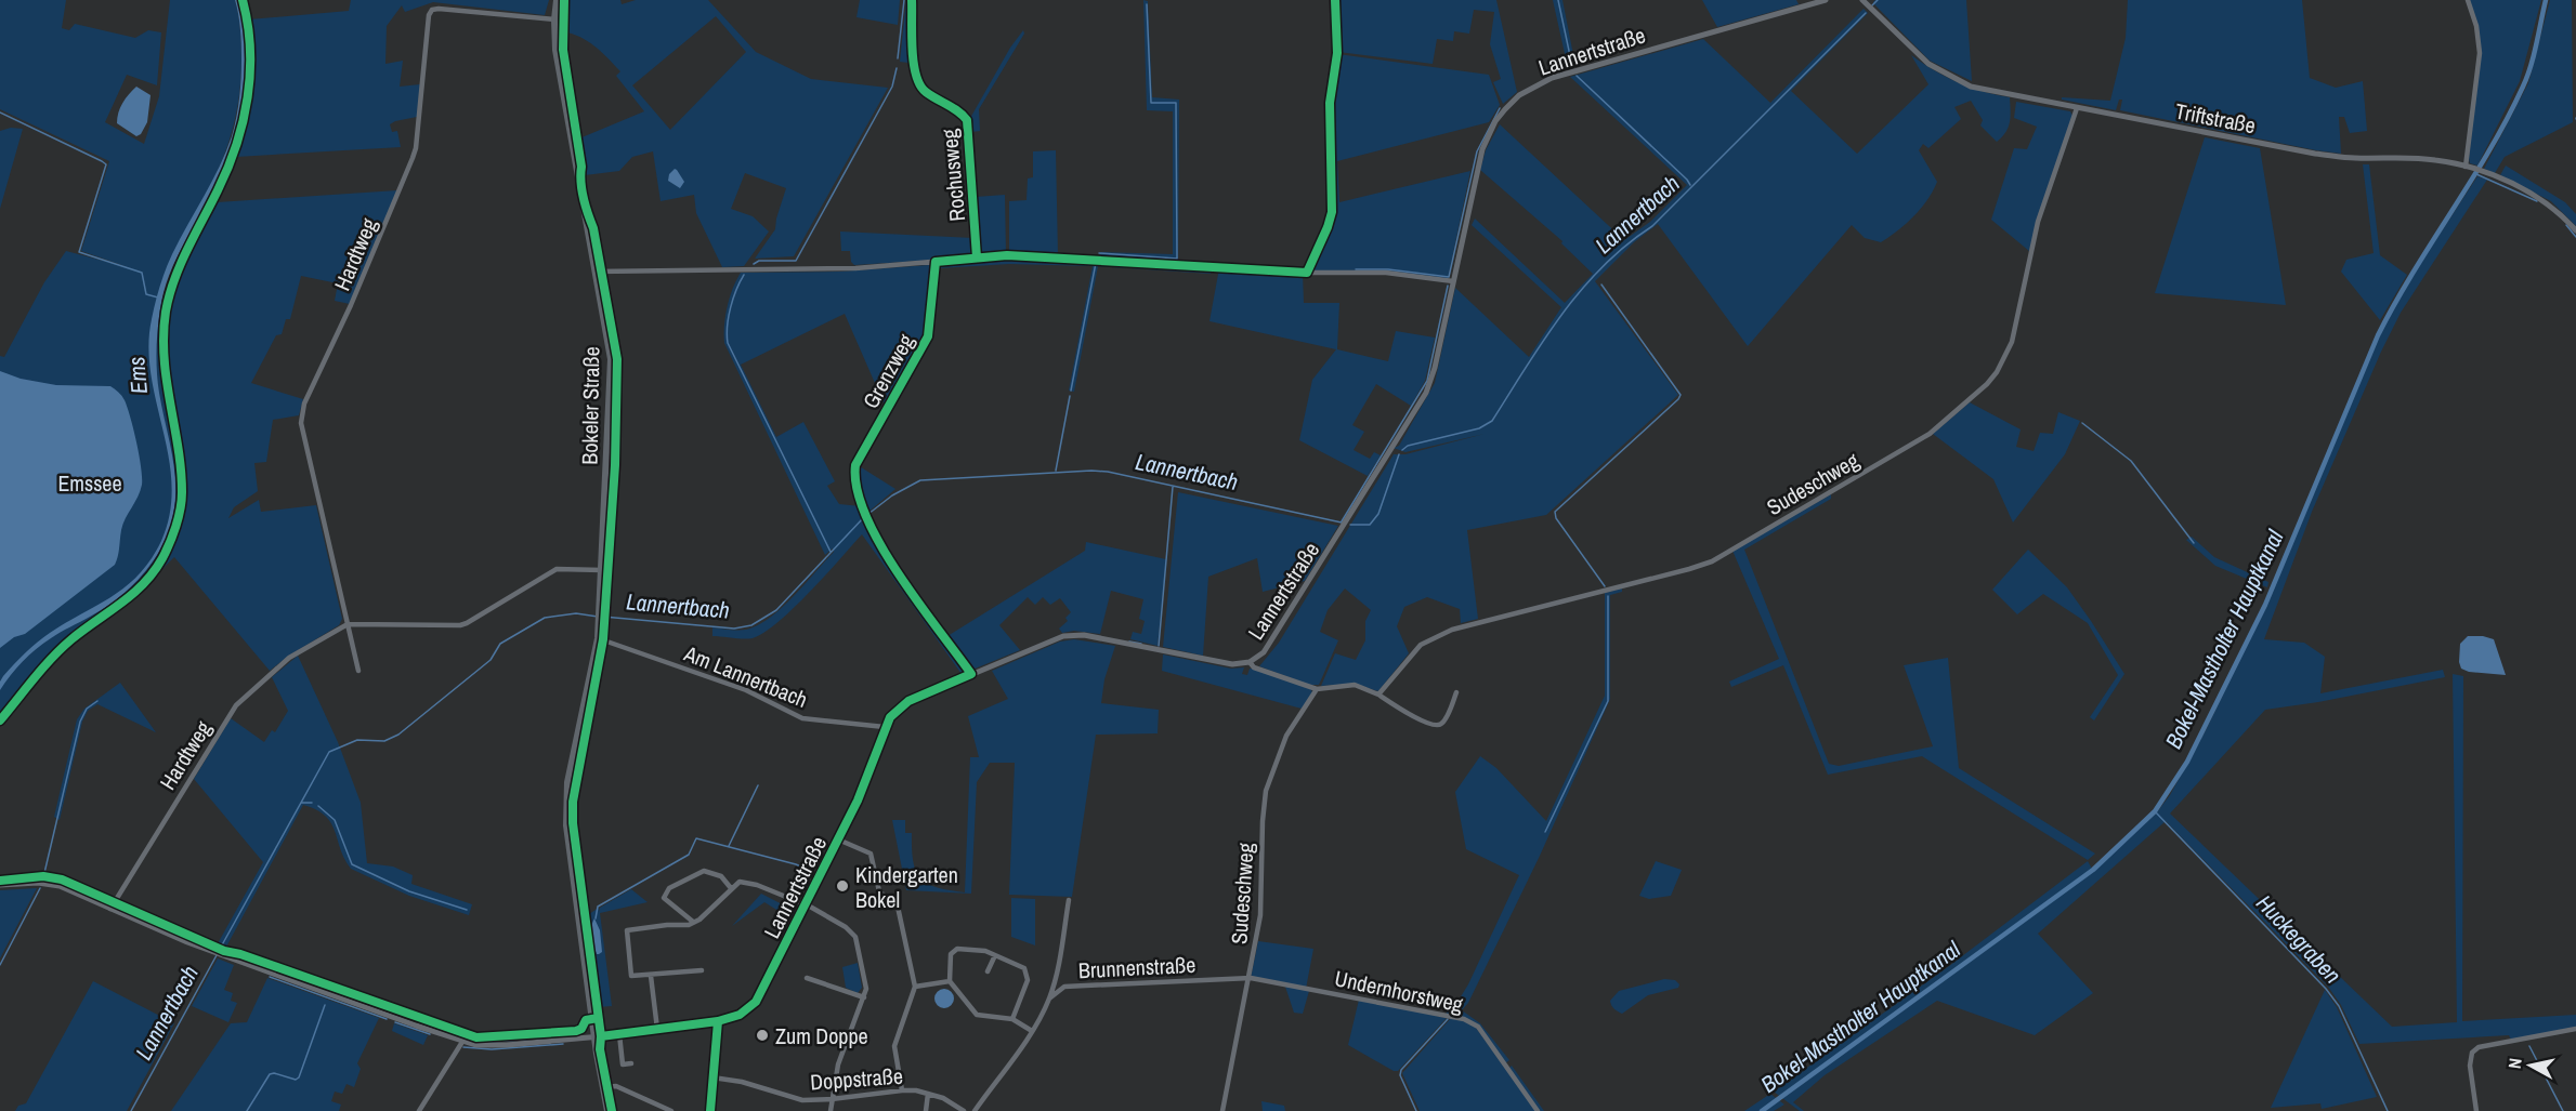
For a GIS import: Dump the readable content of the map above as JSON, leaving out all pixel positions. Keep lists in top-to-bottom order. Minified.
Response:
{"streets":{"main road":["Bokeler Straße"],"street":["Lannertstraße","Triftstraße","Rochusweg","Hardtweg","Grenzweg","Sudeschweg","Am Lannertbach","Brunnenstraße","Undernhorstweg","Doppstraße"]},"crossings":[["Lannertstraße","Hardtweg"],["Lannertstraße","Grenzweg"],["Lannertstraße","Bokeler Straße"],["Lannertstraße","Am Lannertbach"],["Triftstraße","Sudeschweg"],["Hardtweg","Bokeler Straße"],["Bokeler Straße","Am Lannertbach"],["Sudeschweg","Brunnenstraße"],["Sudeschweg","Undernhorstweg"],["Brunnenstraße","Undernhorstweg"]],"water":["Lannertbach","Ems","Bokel-Mastholter Hauptkanal","Huckegraben"],"parks":["Emssee"],"places":["Kindergarten Bokel","Zum Doppe"],"north":"left"}
